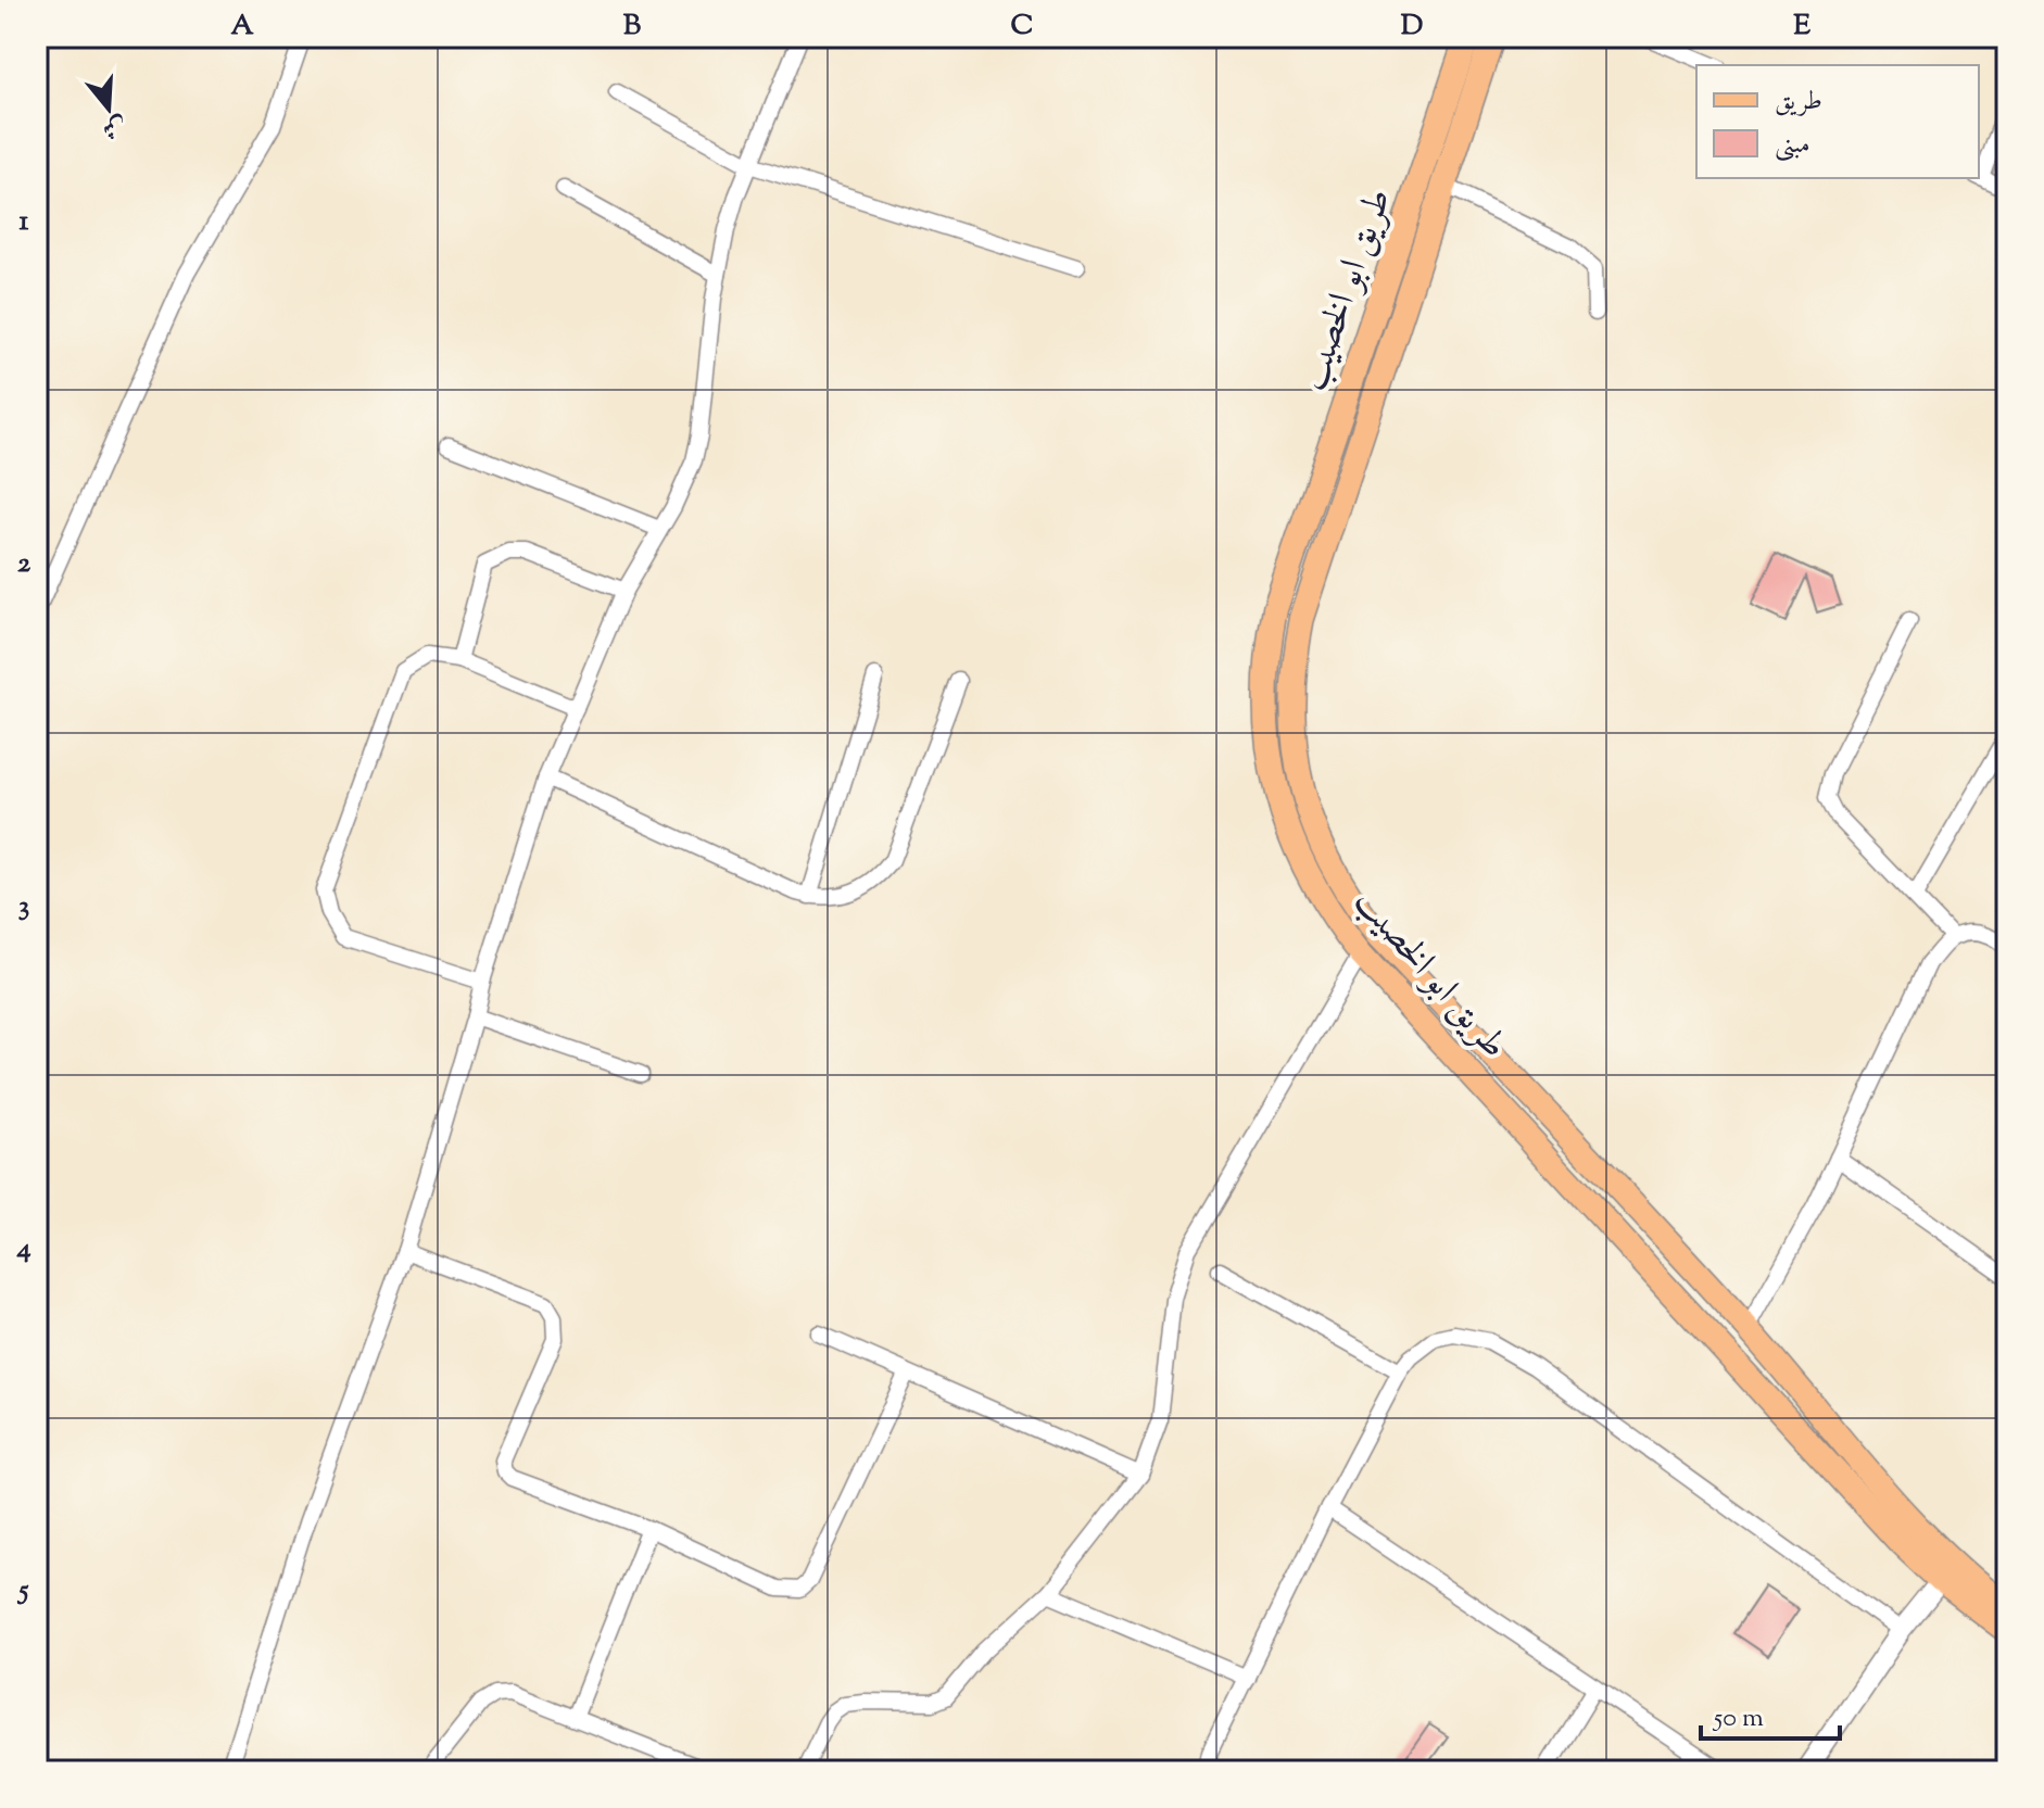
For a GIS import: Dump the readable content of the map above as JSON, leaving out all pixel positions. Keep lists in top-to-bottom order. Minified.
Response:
{"streets":{"main road":["طريق ابو الخصيب"]},"legend":["طريق","مبنى"],"scale_bar":"50 m","north":"bottom","grid":{"columns":["A","B","C","D","E"],"rows":["1","2","3","4","5"]}}
